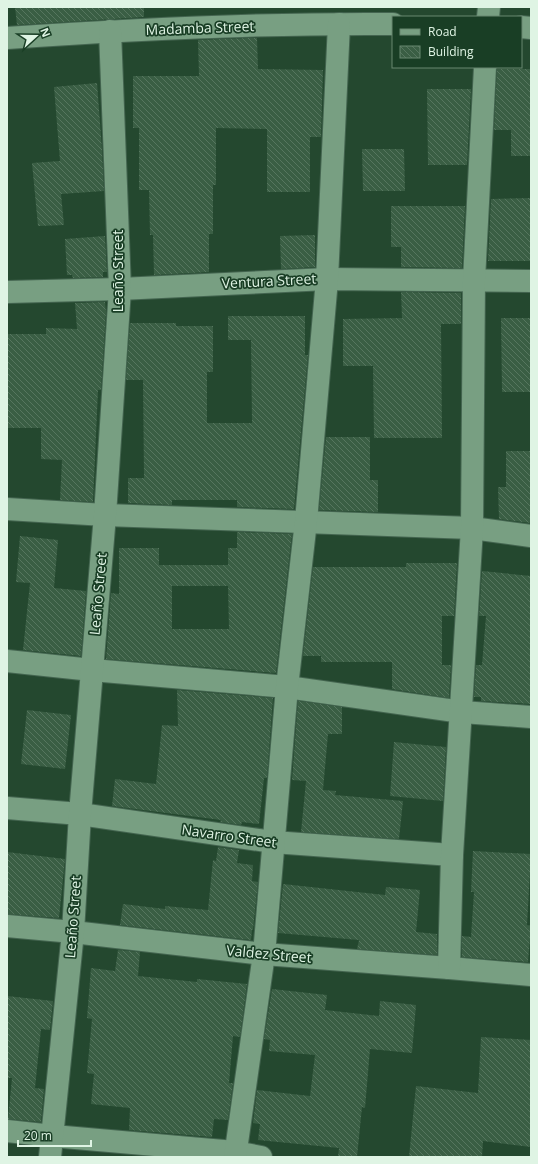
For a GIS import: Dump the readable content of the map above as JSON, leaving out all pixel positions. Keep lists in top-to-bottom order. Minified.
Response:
{"streets":{"street":["Madamba Street","Leaño Street","Ventura Street","Navarro Street","Valdez Street"]},"crossings":[["Madamba Street","Leaño Street"],["Leaño Street","Ventura Street"],["Leaño Street","Navarro Street"],["Leaño Street","Valdez Street"]],"legend":["Road","Building"],"scale_bar":"20 m","north":"right"}
